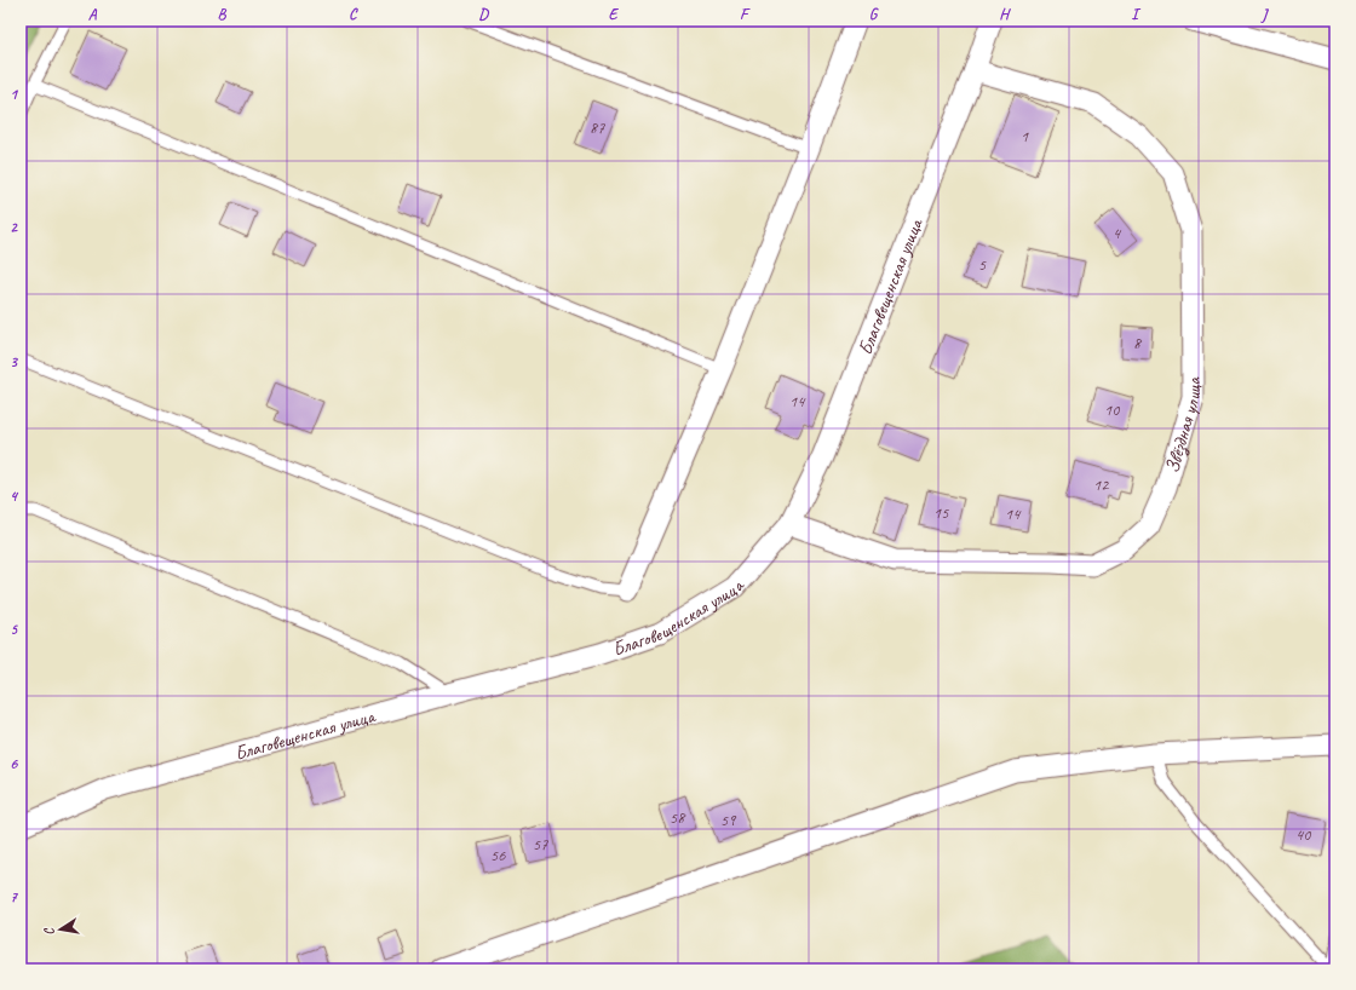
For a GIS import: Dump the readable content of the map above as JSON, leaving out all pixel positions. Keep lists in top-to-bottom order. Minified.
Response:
{"streets":{"street":["Благовещенская улица","Звёздная улица"]},"crossings":[["Благовещенская улица","Звёздная улица"]],"house_numbers":["87","1","4","5","8","14","10","12","15","14","58","59","40","57","56"],"north":"left","grid":{"columns":["A","B","C","D","E","F","G","H","I","J"],"rows":["1","2","3","4","5","6","7"]}}
